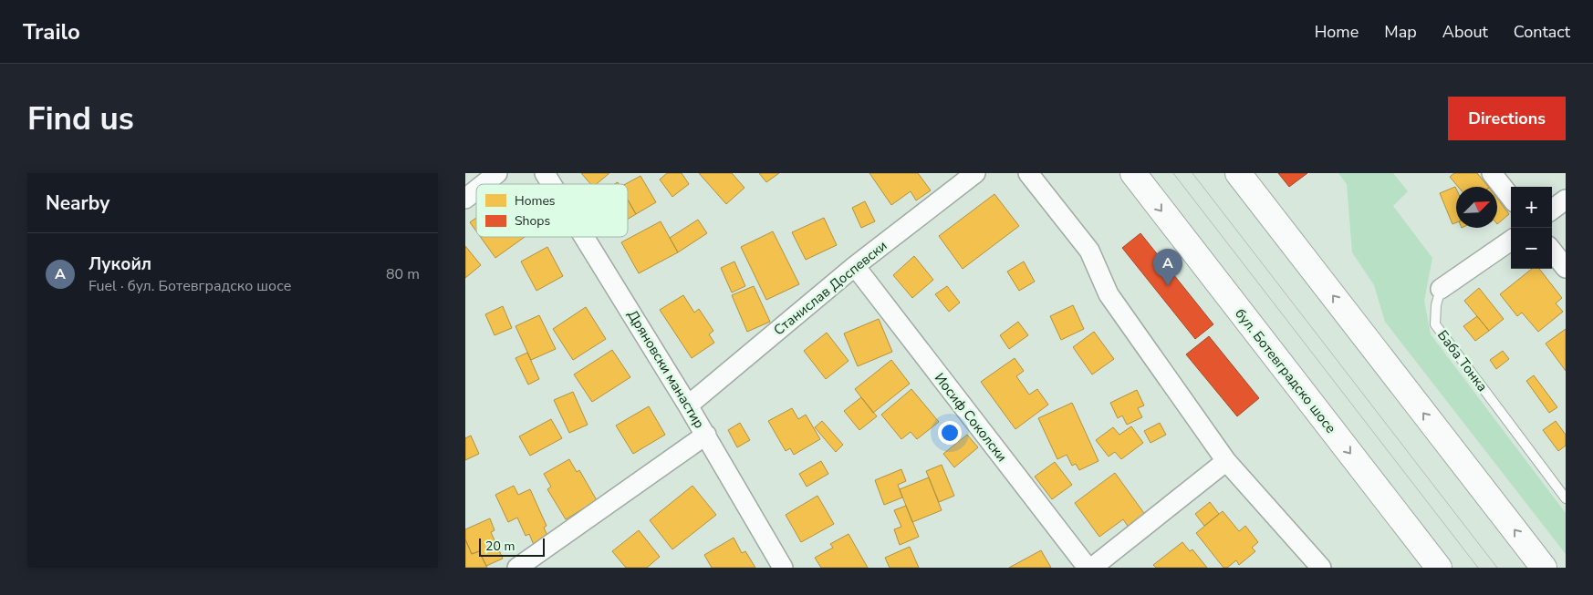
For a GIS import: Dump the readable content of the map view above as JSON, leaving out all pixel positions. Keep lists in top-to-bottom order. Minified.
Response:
{"streets":{"main road":["бул. Ботевградско шосе"],"street":["Станислав Доспевски","Баба Тонка","Дряновски манастир","Иосиф Соколски"]},"crossings":[["Станислав Доспевски","Дряновски манастир"],["Станислав Доспевски","Иосиф Соколски"]],"legend":["Homes","Shops"],"scale_bar":"20 m","north":"top right","page":{"header":"Trailo","nav":["Home","Map","About","Contact"],"buttons":"Directions","title":"Find us","heading":"Nearby","map_buttons":["+","−"],"list":[{"mark":"A","name":"Лукойл","note":"Fuel · бул. Ботевградско шосе","value":"80 m"}],"pins":"A","scale":"20 m"}}
